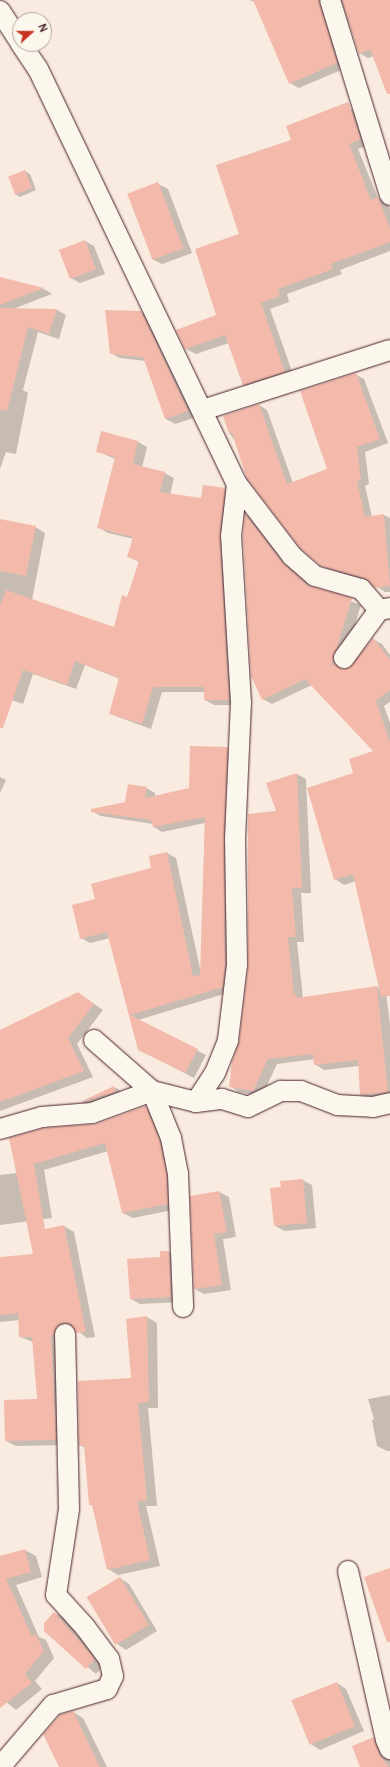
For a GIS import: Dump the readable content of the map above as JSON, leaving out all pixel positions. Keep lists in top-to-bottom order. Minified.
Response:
{"north":"right"}
